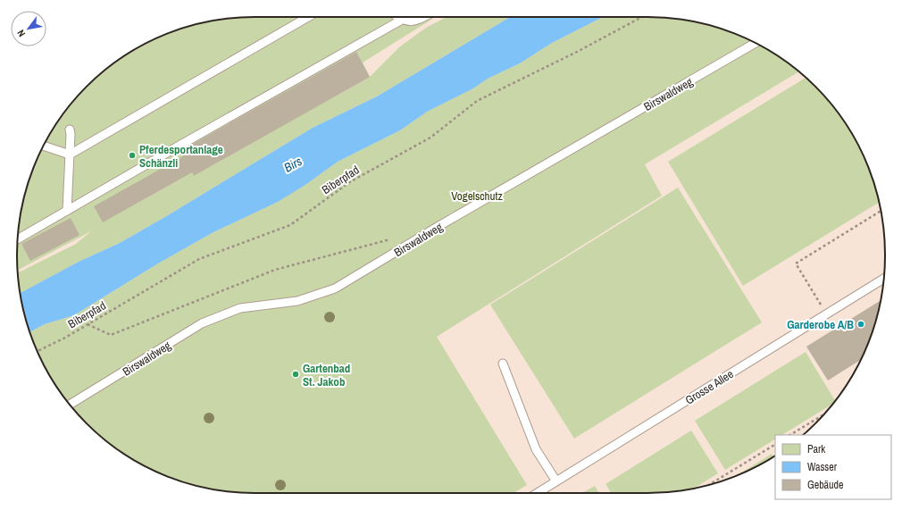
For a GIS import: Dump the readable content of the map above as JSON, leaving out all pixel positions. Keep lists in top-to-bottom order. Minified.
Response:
{"streets":{"lane":["Birswaldweg","Grosse Allee"],"path":["Biberpfad"]},"water":["Birs"],"parks":["Vogelschutz"],"places":["Pferdesportanlage Schänzli","Garderobe A/B","Gartenbad St. Jakob"],"legend":["Park","Wasser","Gebäude"],"north":"bottom left"}
